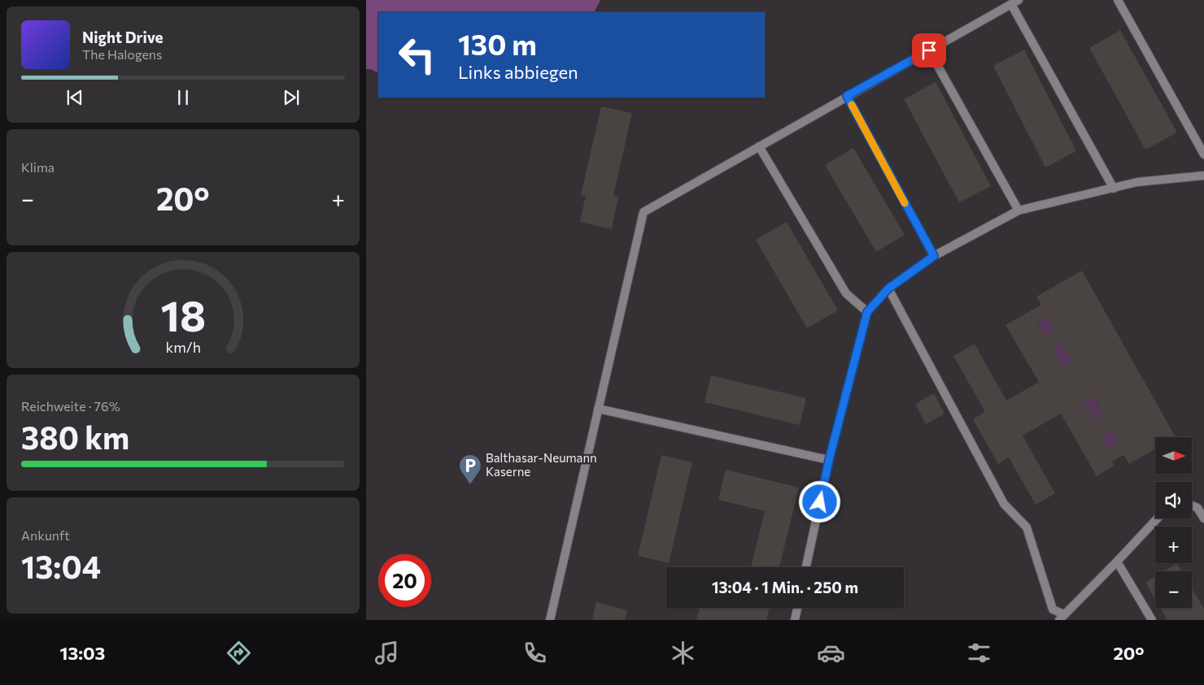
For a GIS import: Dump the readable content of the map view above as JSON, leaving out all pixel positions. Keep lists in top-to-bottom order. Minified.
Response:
{"places":{"parking":["Balthasar-Neumann Kaserne"]},"north":"right","page":{"turn":["130 m","Links abbiegen"],"song":["Night Drive","The Halogens"],"tile":["Klima",["Reichweite · 76%","380 km"],["Ankunft","13:04"]],"heat":["−","20°","+"],"map_buttons":["+","−"],"limit":"20","trip":"13:04 · 1 Min. · 250 m","tabs":["13:03","20°"],"gauge":["18","km/h"]}}
